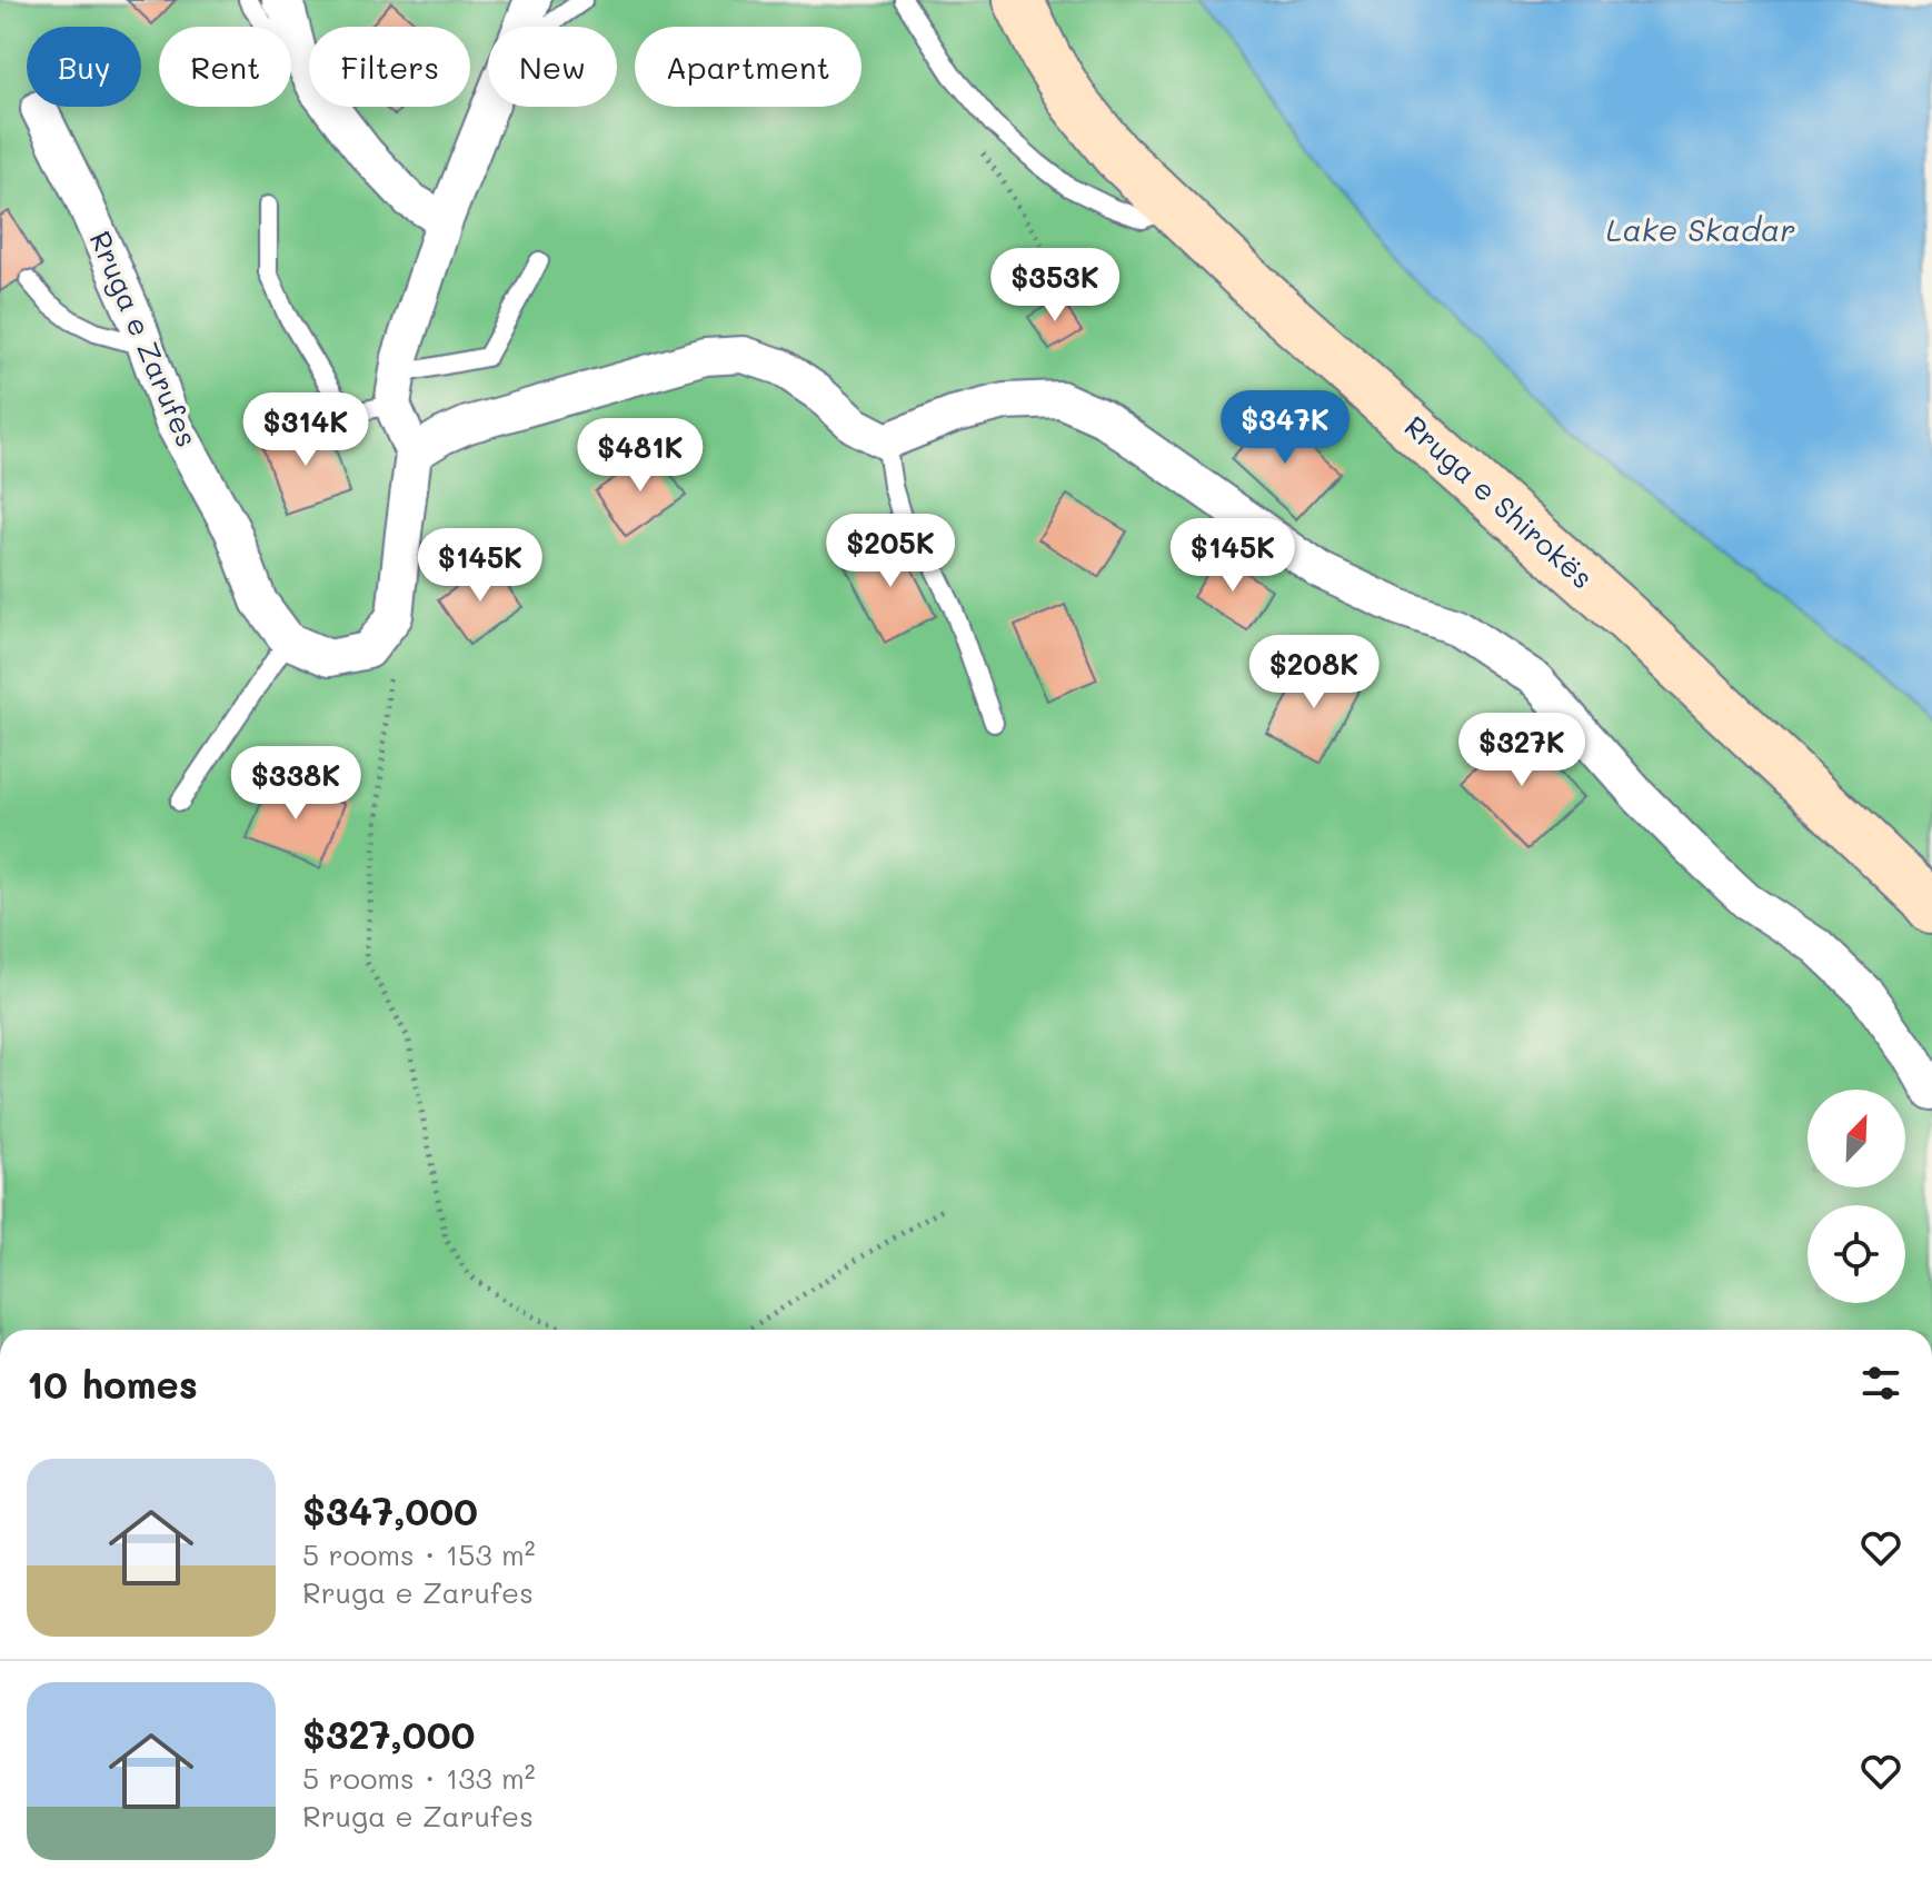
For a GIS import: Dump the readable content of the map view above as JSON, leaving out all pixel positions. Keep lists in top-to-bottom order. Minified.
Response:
{"streets":{"main road":["Rruga e Shirokës"],"street":["Rruga e Zarufes"]},"water":["Lake Skadar"],"north":"top right","page":{"chip":["Buy","Rent","Filters","New","Apartment"],"price":["$353K","$347K","$314K","$481K","$205K","$145K","$145K","$208K","$327K","$338K"],"heading":"10 homes","list":[{"name":"$347,000","note":"5 rooms · 153 m² · Rruga e Zarufes"},{"name":"$327,000","note":"5 rooms · 133 m² · Rruga e Zarufes"}]}}
